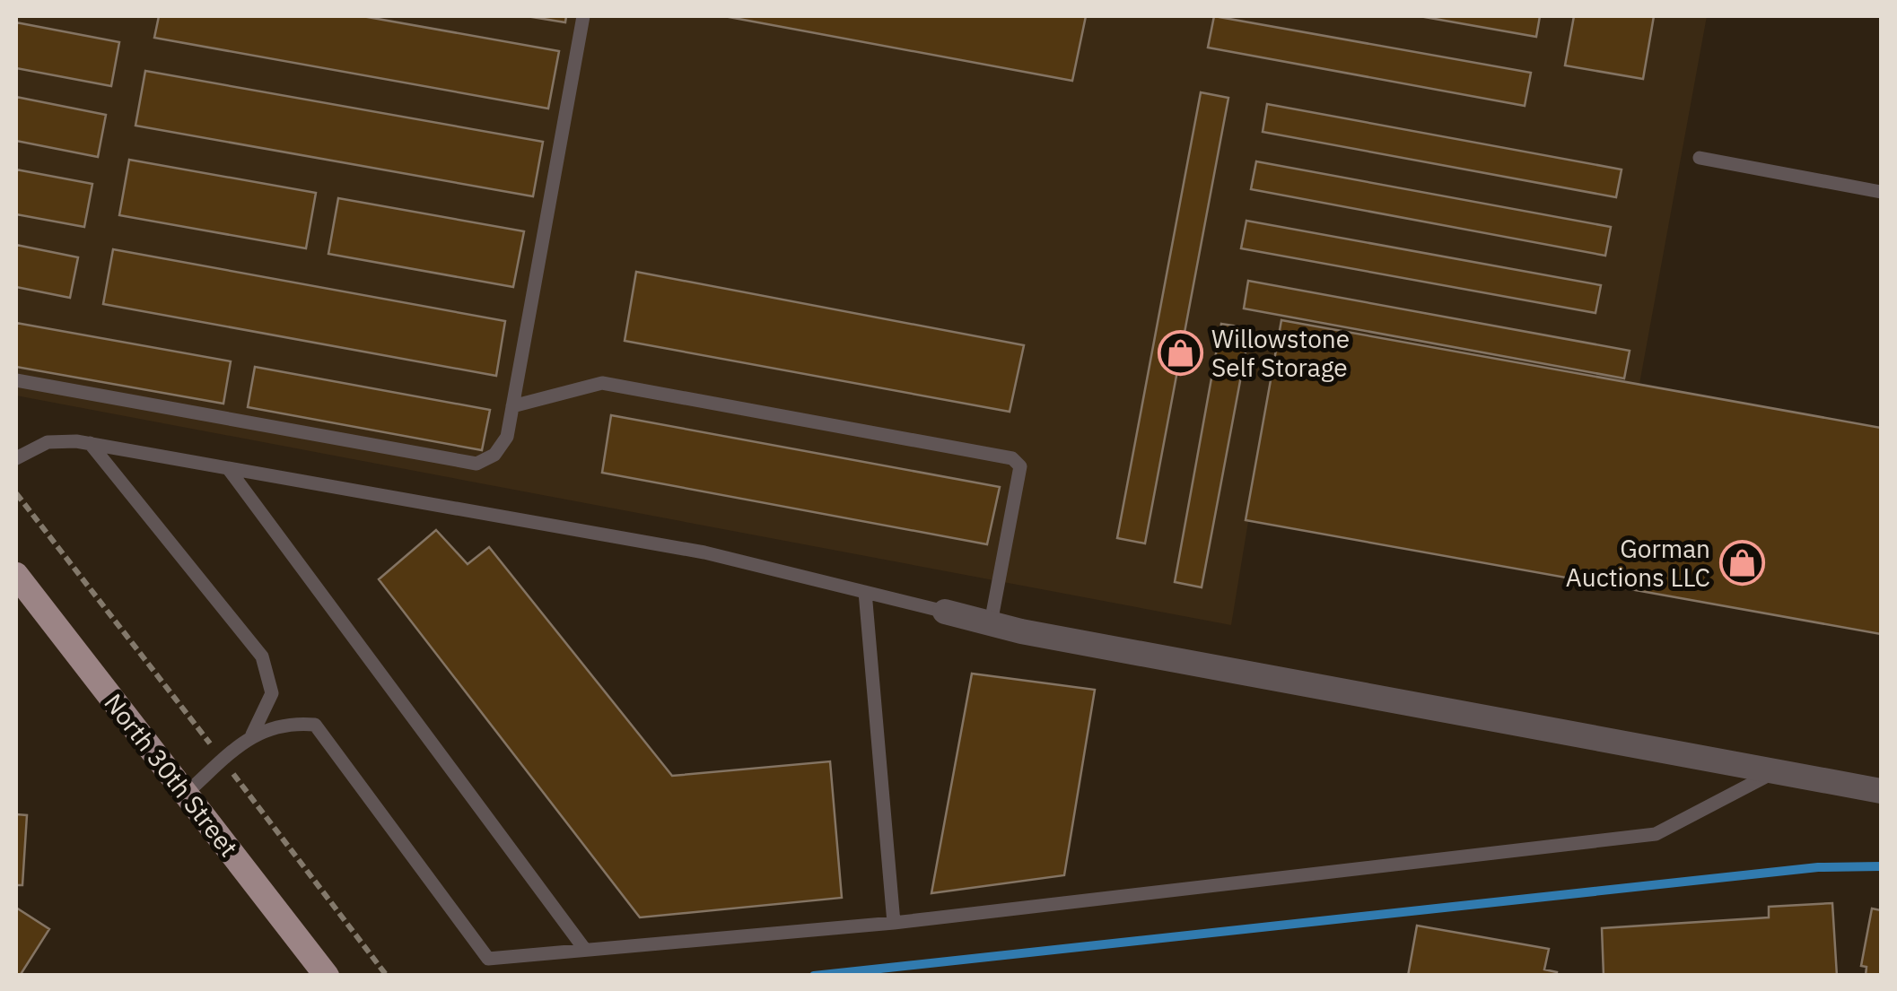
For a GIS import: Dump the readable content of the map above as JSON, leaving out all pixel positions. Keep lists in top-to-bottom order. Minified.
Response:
{"streets":{"main road":["North 30th Street"]},"places":{"shop":["Willowstone Self Storage","Gorman Auctions LLC"]}}
